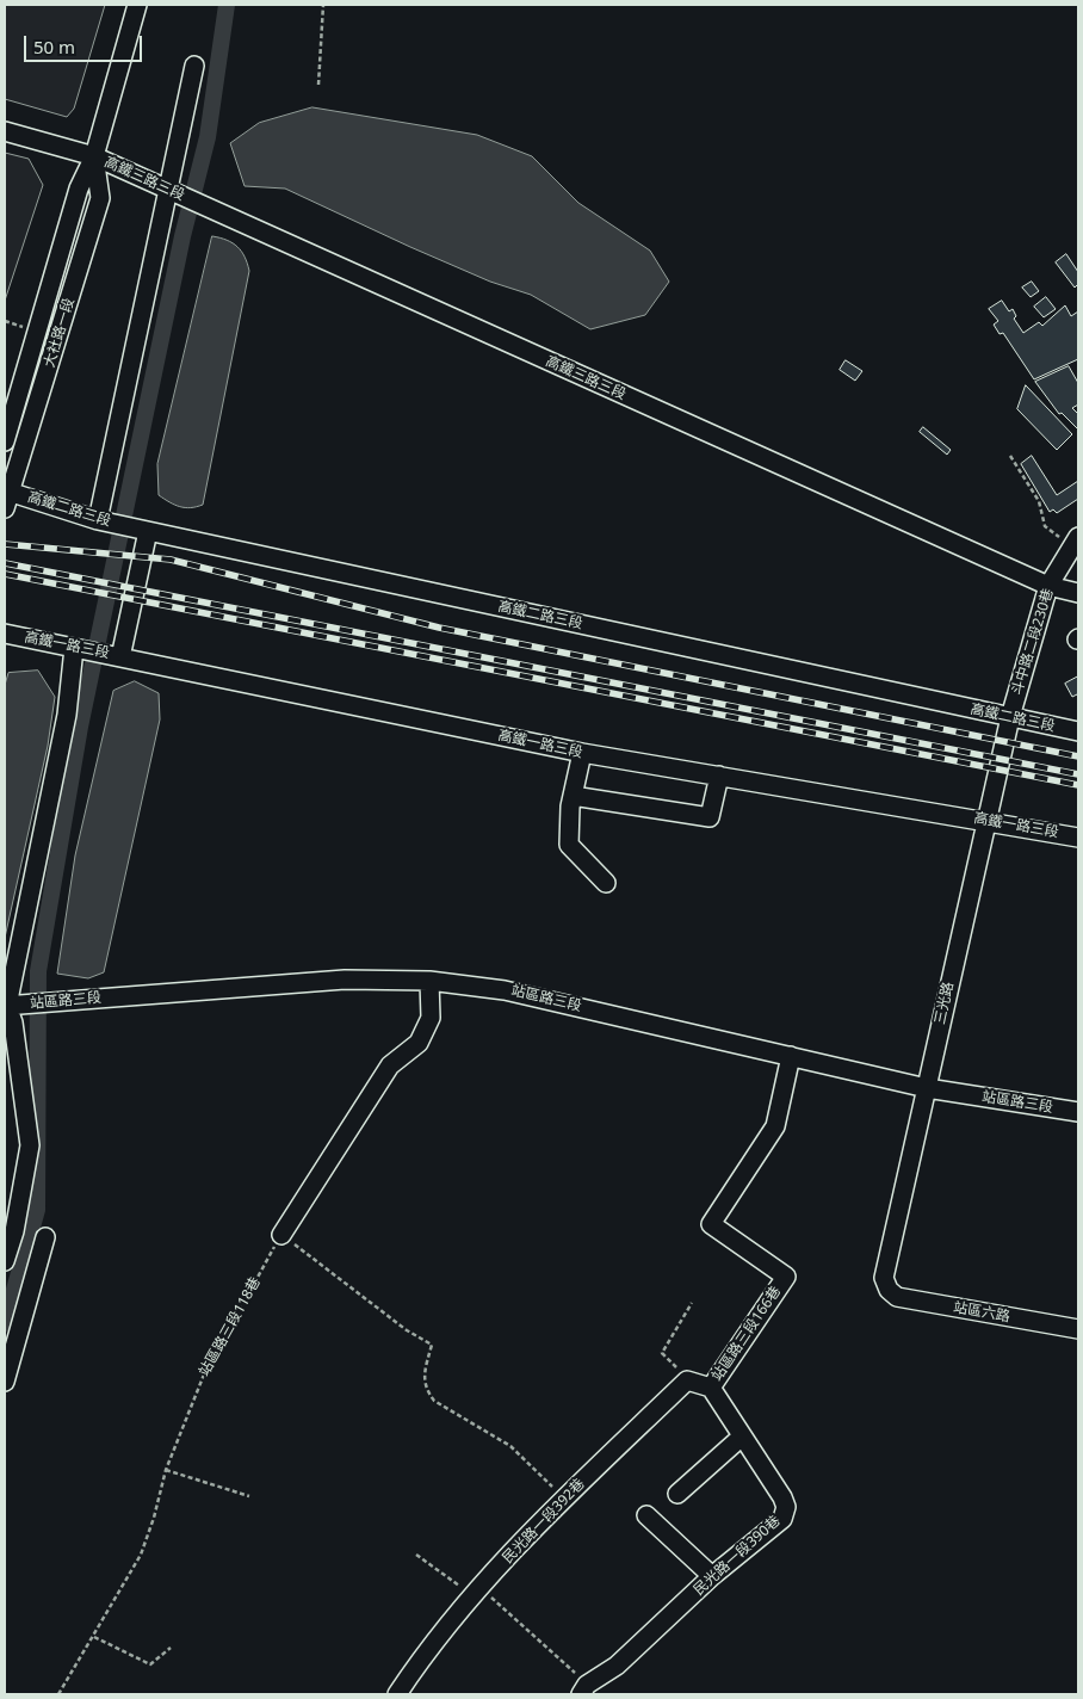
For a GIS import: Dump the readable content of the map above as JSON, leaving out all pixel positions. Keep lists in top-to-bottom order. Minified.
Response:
{"streets":{"street":["高鐵三路三段","大社路一段","高鐵二路三段","斗中路二段230巷","高鐵一路三段","站區路三段","三光路","站區六路","站區路三段166巷","民光路一段392巷","民光路一段390巷"],"path":["站區路三段118巷"]},"crossings":[["高鐵三路三段","大社路一段"],["高鐵三路三段","斗中路二段230巷"],["大社路一段","高鐵二路三段"],["高鐵二路三段","斗中路二段230巷"],["高鐵二路三段","三光路"],["斗中路二段230巷","三光路"],["高鐵一路三段","三光路"],["站區路三段","三光路"],["站區路三段","站區路三段166巷"],["三光路","站區六路"],["站區路三段166巷","民光路一段390巷"]],"scale_bar":"50 m"}
